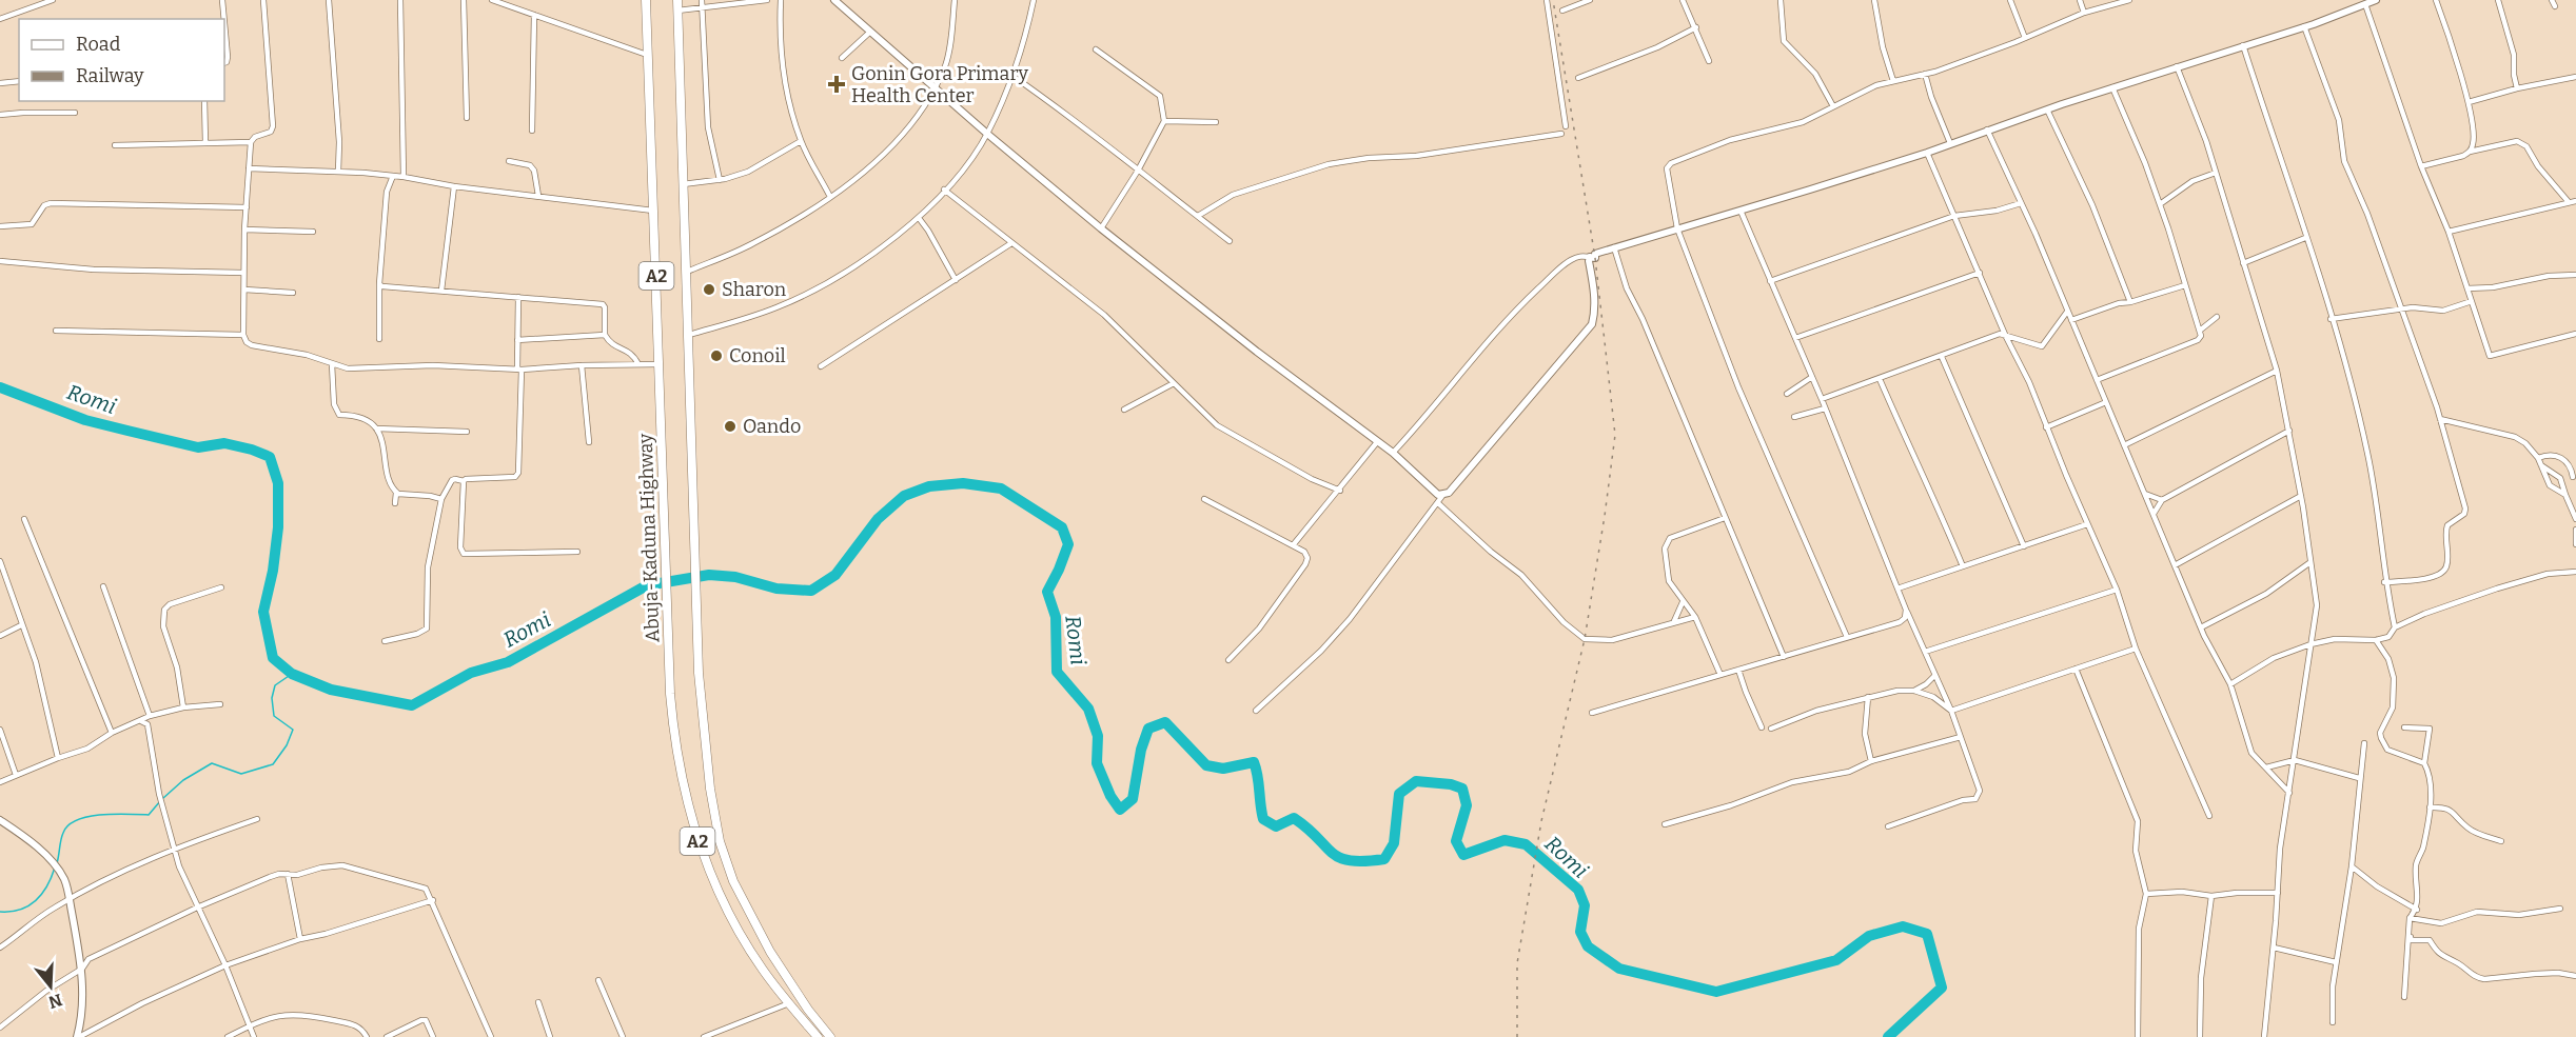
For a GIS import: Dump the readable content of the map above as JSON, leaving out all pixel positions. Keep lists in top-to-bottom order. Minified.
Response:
{"streets":{"highway":["A2","Abuja-Kaduna Highway"]},"water":["Romi"],"places":{"health":["Gonin Gora Primary Health Center"],"other":["Sharon","Conoil","Oando"]},"legend":["Road","Railway"],"north":"bottom"}
